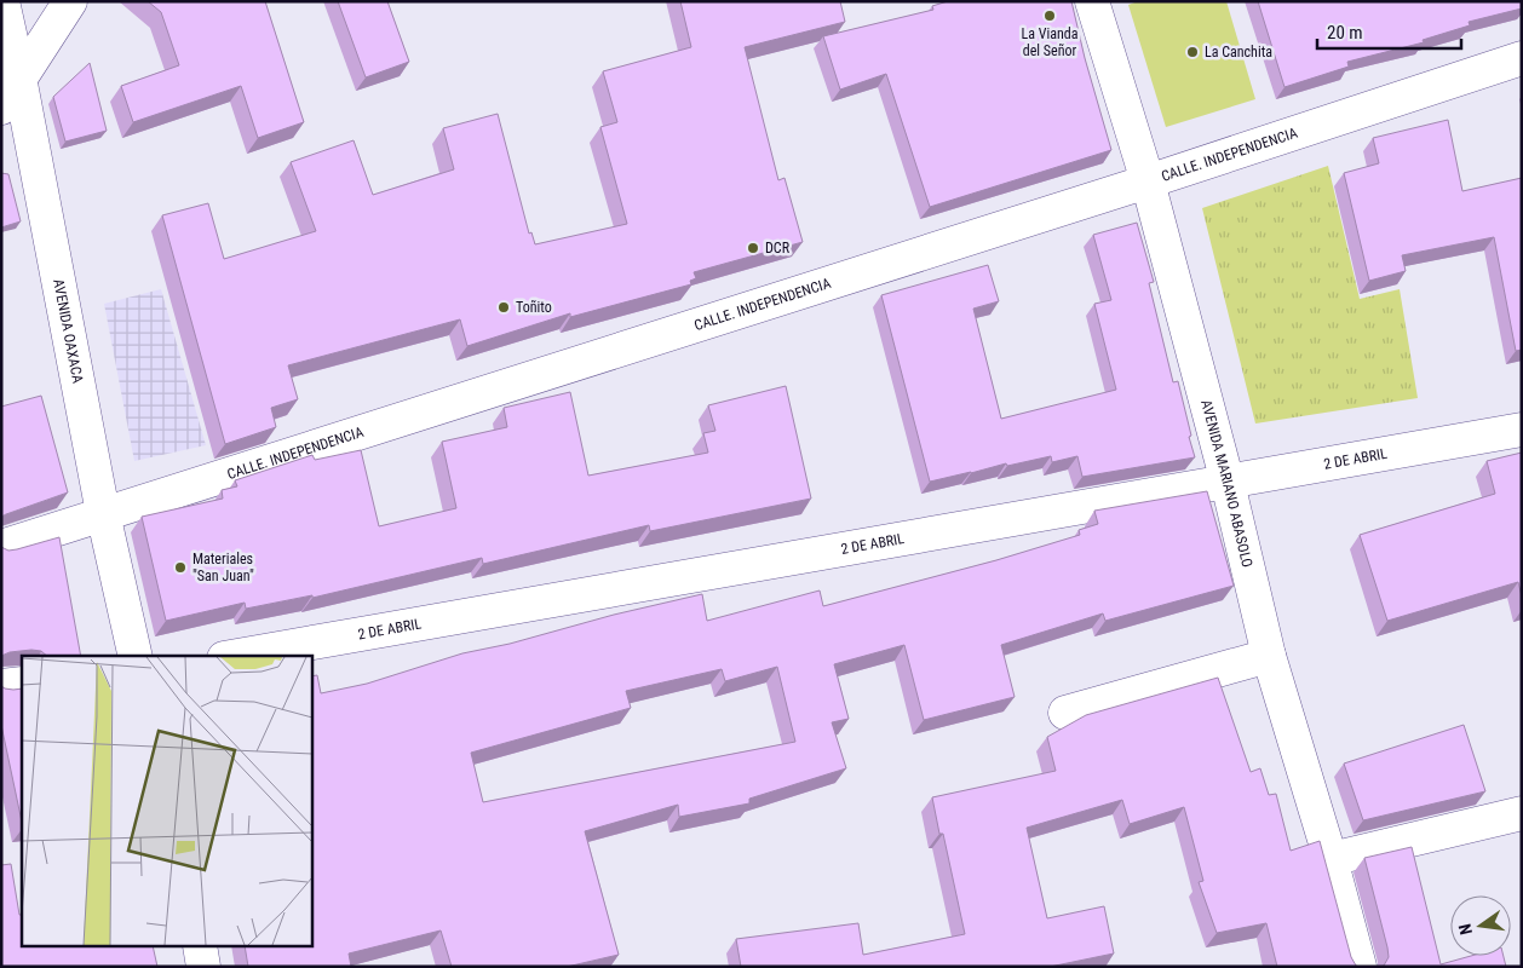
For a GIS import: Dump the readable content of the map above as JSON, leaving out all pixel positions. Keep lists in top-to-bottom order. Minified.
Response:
{"streets":{"street":["CALLE. INDEPENDENCIA","AVENIDA OAXACA","2 DE ABRIL","AVENIDA MARIANO ABASOLO"]},"crossings":[["CALLE. INDEPENDENCIA","AVENIDA OAXACA"],["CALLE. INDEPENDENCIA","AVENIDA MARIANO ABASOLO"],["2 DE ABRIL","AVENIDA MARIANO ABASOLO"]],"places":["La Vianda del Señor","La Canchita","DCR","Toñito","Materiales \"San Juan\""],"scale_bar":"20 m","north":"left"}
